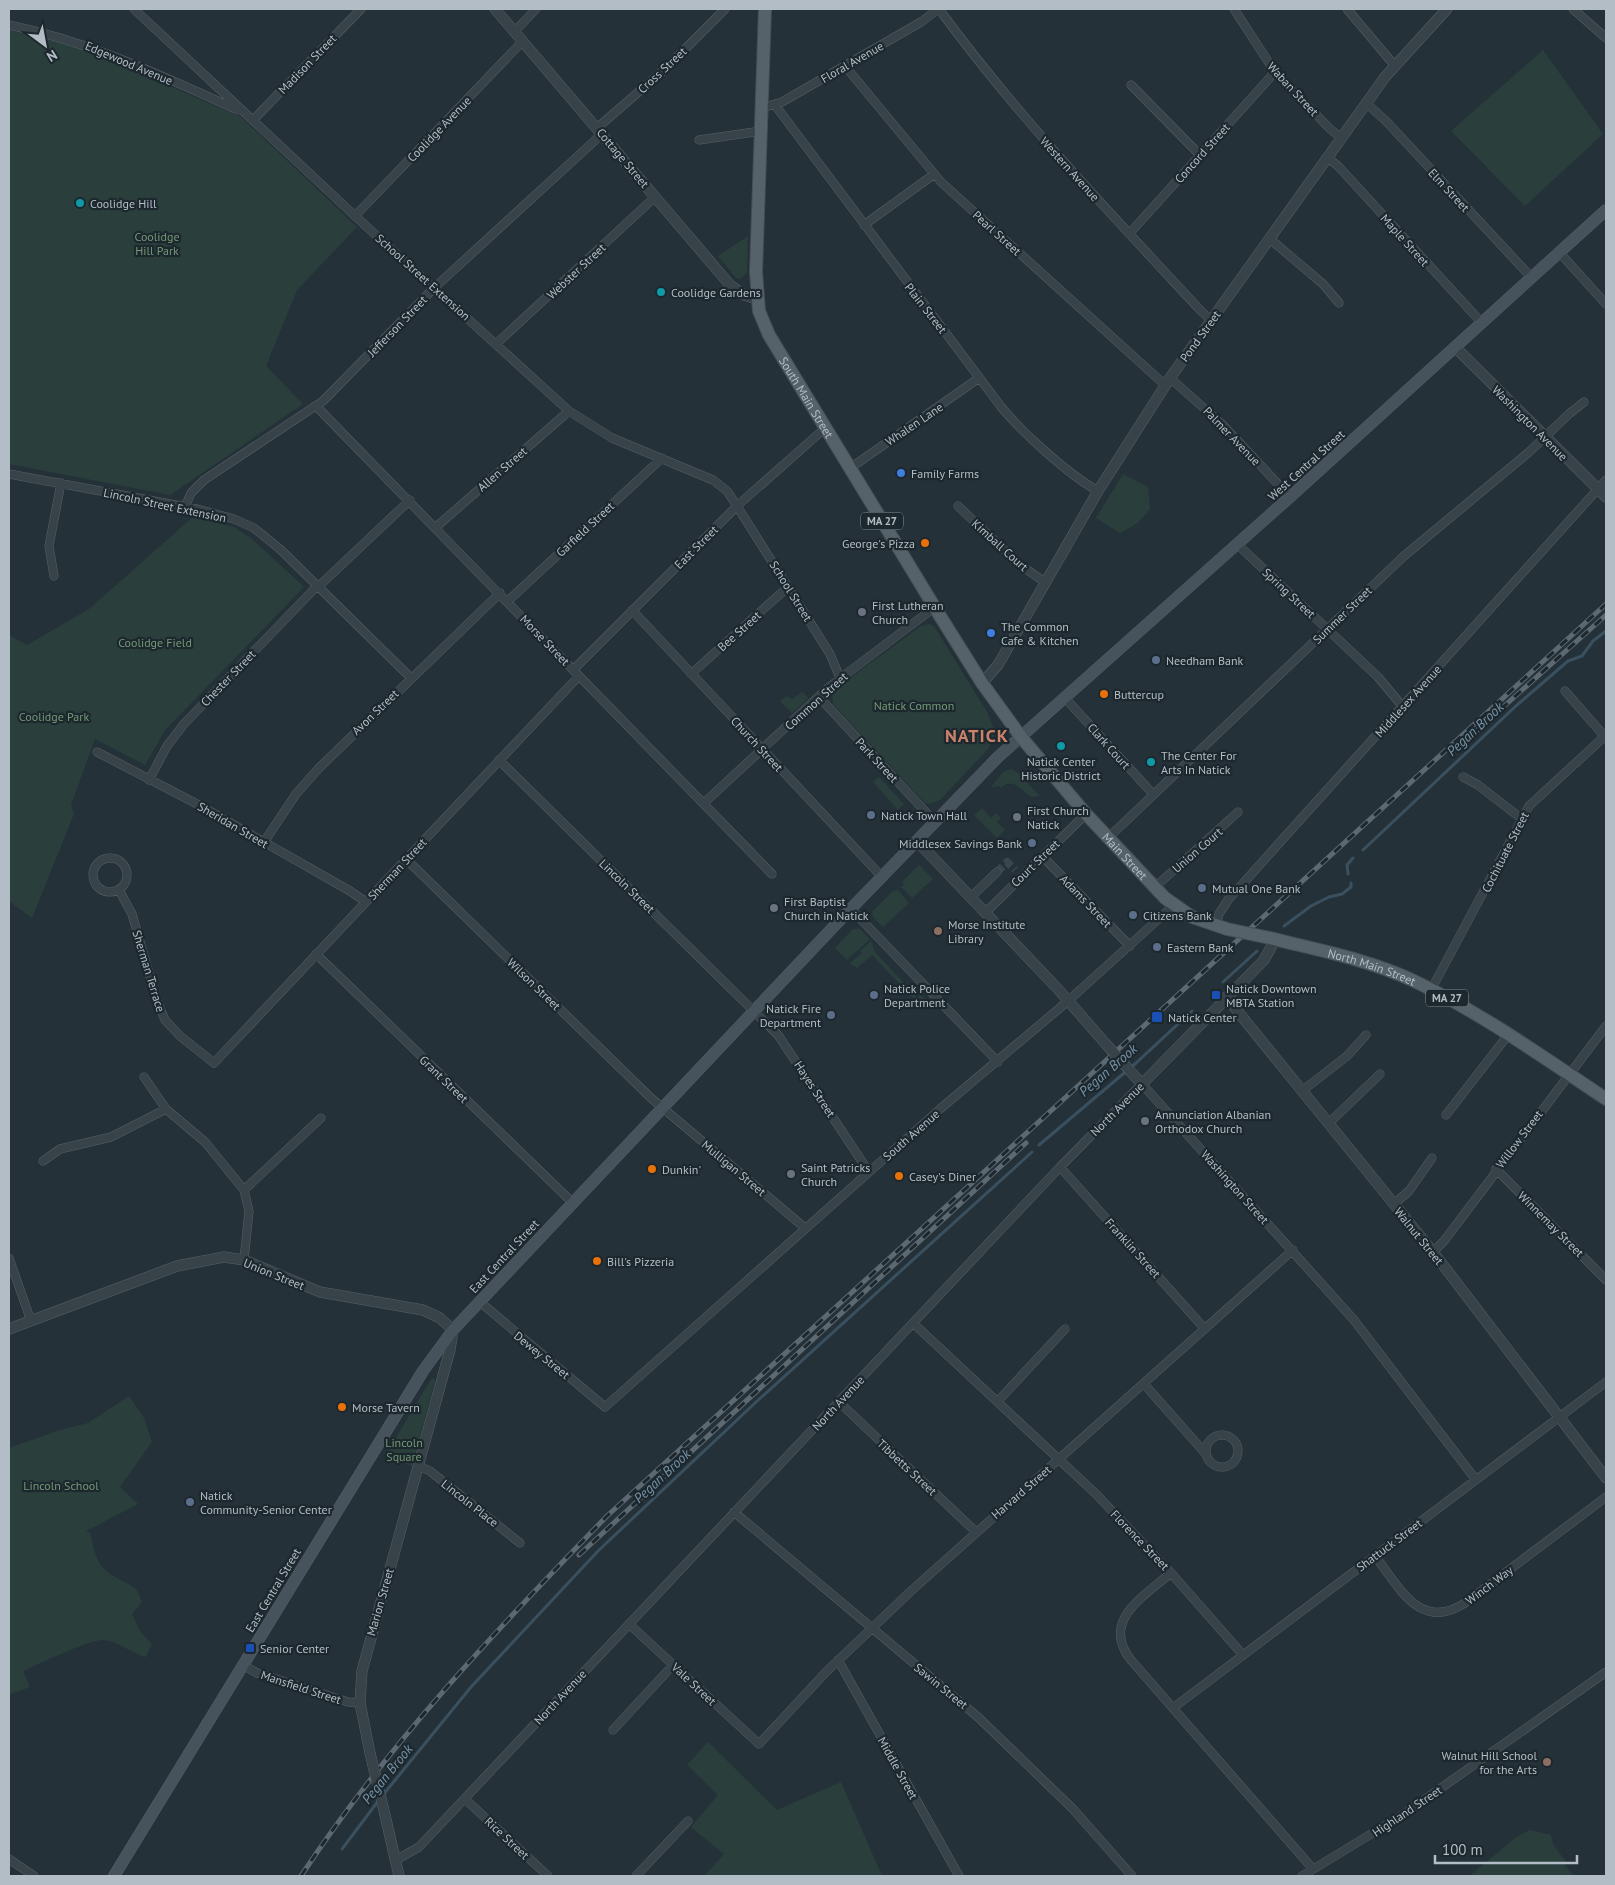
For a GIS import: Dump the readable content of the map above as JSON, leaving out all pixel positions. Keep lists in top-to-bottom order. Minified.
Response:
{"streets":{"main road":["South Main Street","West Central Street","MA 27","Main Street","North Main Street","East Central Street"],"street":["Floral Avenue","Edgewood Avenue","Madison Street","Cross Street","Waban Street","Coolidge Avenue","Concord Street","Cottage Street","Western Avenue","Elm Street","Pearl Street","Maple Street","Webster Street","School Street Extension","Plain Street","Jefferson Street","Pond Street","Washington Avenue","Whalen Lane","Palmer Avenue","Allen Street","Lincoln Street Extension","Garfield Street","Kimball Court","East Street","School Street","Spring Street","Summer Street","Bee Street","Morse Street","Chester Street","Common Street","Middlesex Avenue","Avon Street","Church Street","Clark Court","Park Street","Sheridan Street","Union Court","Cochituate Street","Court Street","Sherman Street","Lincoln Street","Adams Street","Sherman Terrace","Wilson Street","Grant Street","Hayes Street","North Avenue","South Avenue","Willow Street","Mulligan Street","Washington Street","Winnemay Street","Walnut Street","Franklin Street","Union Street","Dewey Street","Tibbetts Street","Harvard Street","Lincoln Place","Florence Street","Shattuck Street","Winch Way","Marion Street","Vale Street","Sawin Street","Mansfield Street","Middle Street","Highland Street","Rice Street"]},"crossings":[["Floral Avenue","Western Avenue"],["Floral Avenue","Pearl Street"],["Floral Avenue","Plain Street"],["Floral Avenue","South Main Street"],["Edgewood Avenue","School Street Extension"],["Madison Street","School Street Extension"],["Cross Street","Cottage Street"],["Cross Street","Jefferson Street"],["Waban Street","Concord Street"],["Waban Street","Pond Street"],["Coolidge Avenue","Cottage Street"],["Coolidge Avenue","School Street Extension"],["Concord Street","Western Avenue"],["Cottage Street","Webster Street"],["Cottage Street","Jefferson Street"],["Cottage Street","South Main Street"],["Western Avenue","Pond Street"],["Elm Street","Pond Street"],["Elm Street","West Central Street"],["Pearl Street","Pond Street"],["Pearl Street","Palmer Avenue"],["Maple Street","Pond Street"],["Maple Street","West Central Street"],["Webster Street","School Street Extension"],["School Street Extension","Jefferson Street"],["School Street Extension","Allen Street"],["School Street Extension","Garfield Street"],["School Street Extension","East Street"],["School Street Extension","School Street"],["Plain Street","Pond Street"],["Plain Street","South Main Street"],["Plain Street","Whalen Lane"],["Jefferson Street","Lincoln Street Extension"],["Jefferson Street","Morse Street"],["Pond Street","South Main Street"],["Pond Street","Palmer Avenue"],["Pond Street","Kimball Court"],["South Main Street","Whalen Lane"],["South Main Street","West Central Street"],["South Main Street","East Street"],["South Main Street","Common Street"],["South Main Street","Main Street"],["South Main Street","East Central Street"],["Washington Avenue","West Central Street"],["Washington Avenue","Summer Street"],["Washington Avenue","Middlesex Avenue"],["Palmer Avenue","West Central Street"],["West Central Street","Spring Street"],["West Central Street","Clark Court"],["West Central Street","Main Street"],["West Central Street","East Central Street"],["Allen Street","Morse Street"],["Lincoln Street Extension","Chester Street"],["Lincoln Street Extension","Avon Street"],["Garfield Street","Morse Street"],["East Street","School Street"],["East Street","Morse Street"],["East Street","Church Street"],["East Street","Sherman Street"],["School Street","Bee Street"],["School Street","Common Street"],["Spring Street","Summer Street"],["Spring Street","Middlesex Avenue"],["Summer Street","Clark Court"],["Summer Street","Main Street"],["Bee Street","Church Street"],["Morse Street","Chester Street"],["Morse Street","Common Street"],["Morse Street","Avon Street"],["Morse Street","Sherman Street"],["Chester Street","Sheridan Street"],["Common Street","Church Street"],["Common Street","Park Street"],["Middlesex Avenue","Main Street"],["Middlesex Avenue","North Main Street"],["Avon Street","Sheridan Street"],["Church Street","East Central Street"],["Park Street","East Central Street"],["Sheridan Street","Sherman Street"],["Union Court","Main Street"],["Cochituate Street","North Main Street"],["Main Street","Court Street"],["Main Street","North Main Street"],["Main Street","South Avenue"],["Main Street","East Central Street"],["Court Street","Adams Street"],["Court Street","Washington Street"],["Sherman Street","Lincoln Street"],["Sherman Street","Sherman Terrace"],["Sherman Street","Wilson Street"],["Sherman Street","Grant Street"],["Lincoln Street","Hayes Street"],["Lincoln Street","East Central Street"],["Adams Street","South Avenue"],["North Main Street","North Avenue"],["North Main Street","Willow Street"],["Wilson Street","Mulligan Street"],["Wilson Street","East Central Street"],["Grant Street","East Central Street"],["Hayes Street","South Avenue"],["Hayes Street","East Central Street"],["North Avenue","Washington Street"],["North Avenue","Walnut Street"],["North Avenue","Franklin Street"],["North Avenue","Tibbetts Street"],["North Avenue","Florence Street"],["North Avenue","Marion Street"],["North Avenue","Vale Street"],["North Avenue","Sawin Street"],["North Avenue","Rice Street"],["South Avenue","Mulligan Street"],["South Avenue","Washington Street"],["South Avenue","Dewey Street"],["Willow Street","Winnemay Street"],["Willow Street","Walnut Street"],["Mulligan Street","East Central Street"],["Washington Street","East Central Street"],["Washington Street","Harvard Street"],["Washington Street","Shattuck Street"],["Walnut Street","Shattuck Street"],["Franklin Street","Harvard Street"],["East Central Street","Union Street"],["East Central Street","Dewey Street"],["East Central Street","Marion Street"],["East Central Street","Mansfield Street"],["Union Street","Marion Street"],["Tibbetts Street","Harvard Street"],["Harvard Street","Florence Street"],["Harvard Street","Vale Street"],["Harvard Street","Sawin Street"],["Harvard Street","Middle Street"],["Lincoln Place","Marion Street"],["Florence Street","Shattuck Street"],["Florence Street","Highland Street"],["Shattuck Street","Winch Way"],["Marion Street","Mansfield Street"]],"districts":["NATICK"],"water":["Pegan Brook"],"parks":["Coolidge Hill Park","Coolidge Field","Natick Common","Coolidge Park","Lincoln Square","Lincoln School"],"places":{"other":["Coolidge Hill","Coolidge Gardens","Family Farms","George's Pizza","First Lutheran Church","The Common Cafe & Kitchen","Needham Bank","Buttercup","Natick Center Historic District","The Center For Arts In Natick","Natick Town Hall","First Church Natick","Middlesex Savings Bank","Mutual One Bank","First Baptist Church in Natick","Citizens Bank","Morse Institute Library","Eastern Bank","Natick Police Department","Natick Fire Department","Annunciation Albanian Orthodox Church","Dunkin'","Saint Patricks Church","Casey's Diner","Bill's Pizzeria","Morse Tavern","Natick Community-Senior Center","Walnut Hill School for the Arts"],"transit":["Natick Downtown MBTA Station","Natick Center","Senior Center"]},"scale_bar":"100 m","north":"bottom right"}
